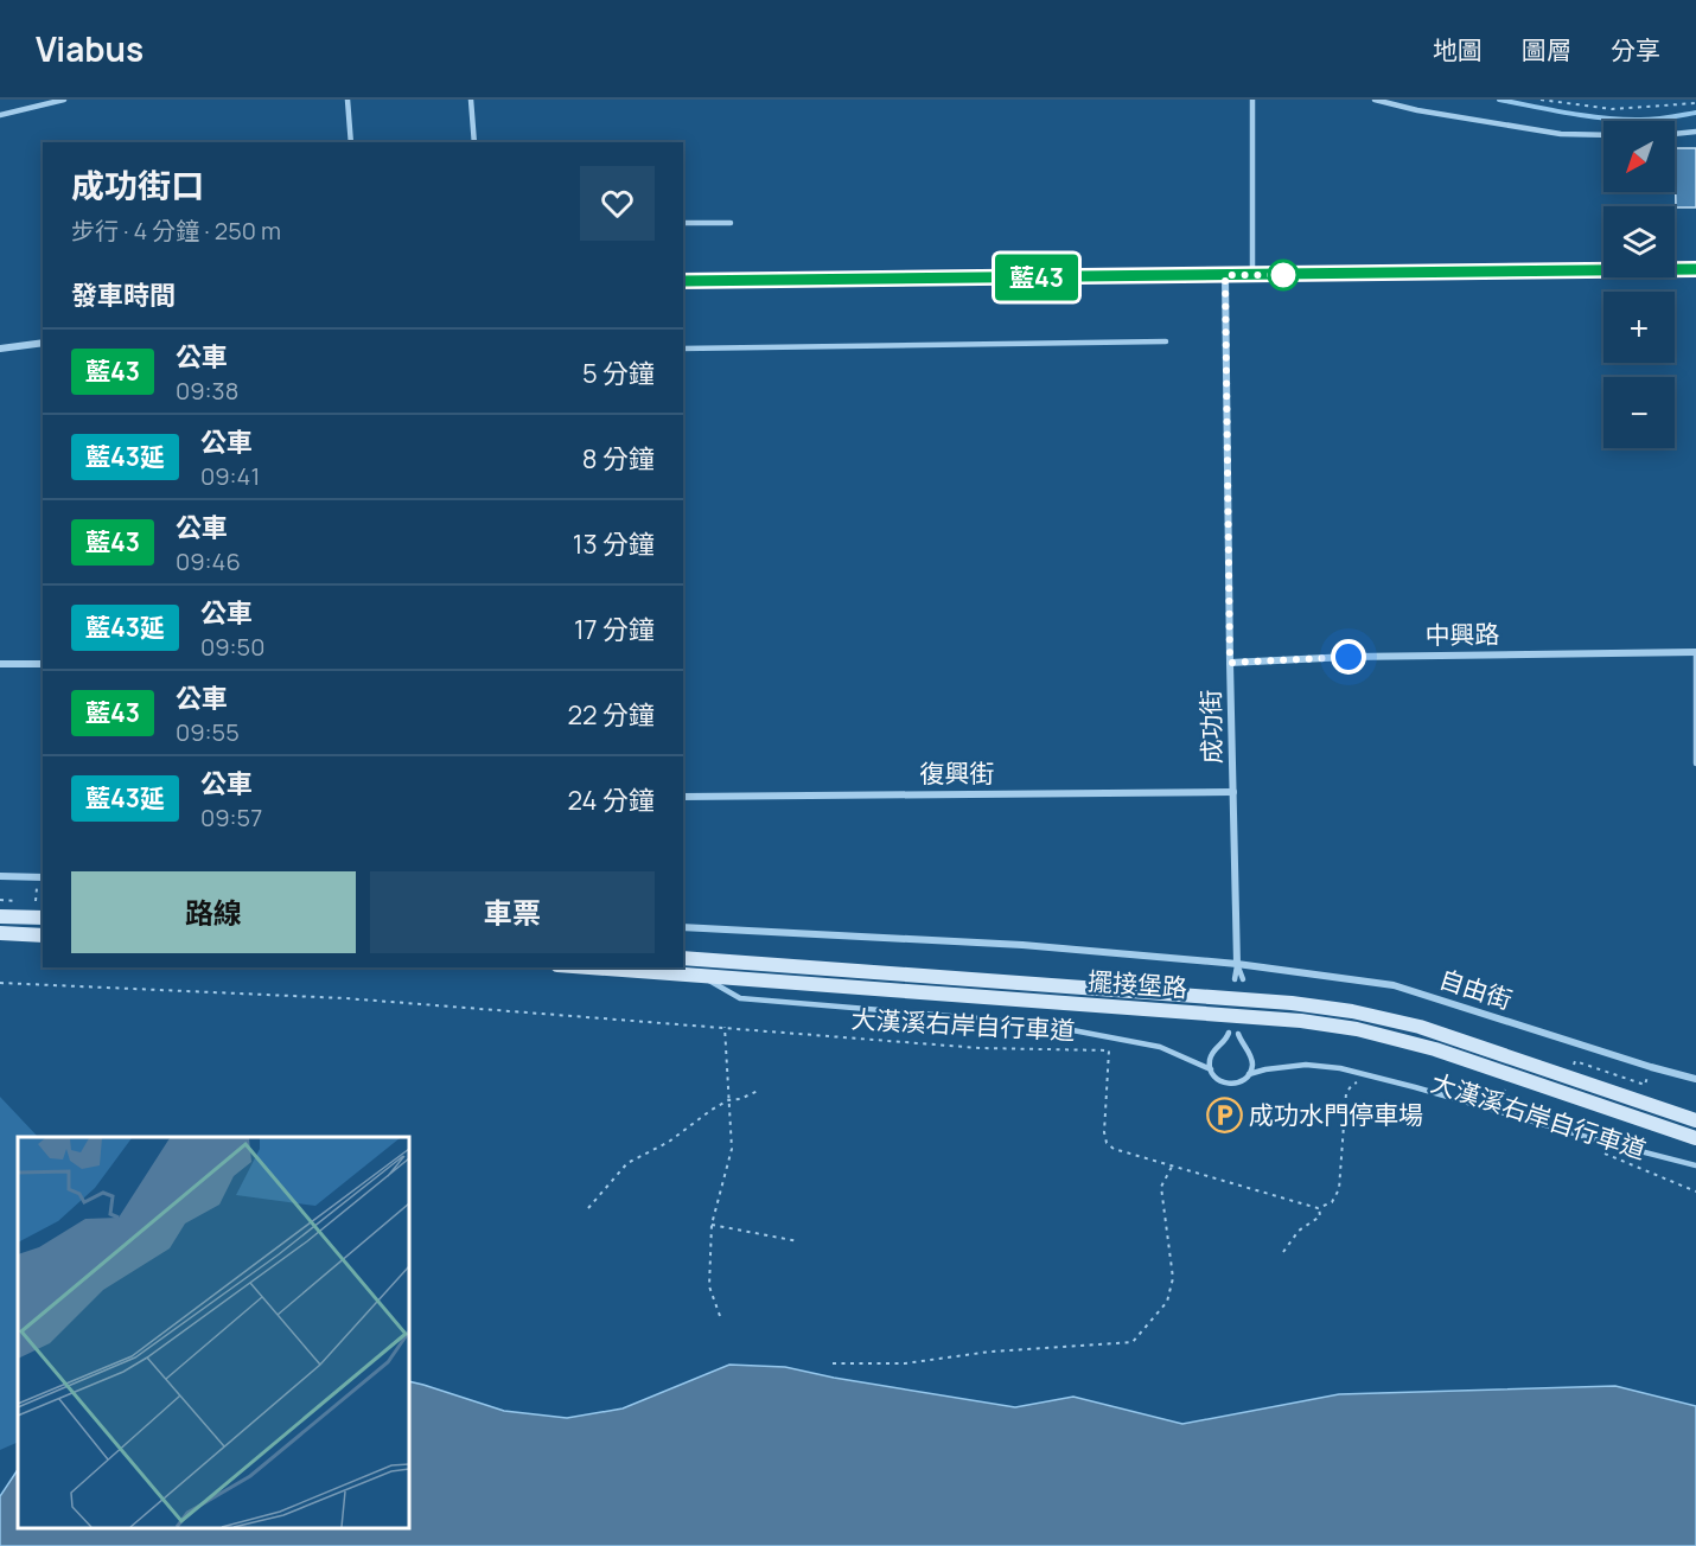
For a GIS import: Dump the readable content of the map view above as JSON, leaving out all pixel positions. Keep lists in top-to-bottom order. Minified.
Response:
{"streets":{"street":["中興路","成功街","復興街","擺接堡路","自由街"],"path":["大漢溪右岸自行車道"]},"crossings":[["中興路","成功街"],["成功街","復興街"],["成功街","自由街"]],"places":{"parking":["成功水門停車場"]},"lines":["bus line 藍43"],"north":"bottom left","page":{"header":"Viabus","nav":["地圖","圖層","分享"],"on_map":"藍43","map_buttons":["+","−"],"heading":[["成功街口","步行 · 4 分鐘 · 250 m"],"發車時間"],"list":[{"mark":"藍43","name":"公車","note":"09:38","value":"5 分鐘"},{"mark":"藍43延","name":"公車","note":"09:41","value":"8 分鐘"},{"mark":"藍43","name":"公車","note":"09:46","value":"13 分鐘"},{"mark":"藍43延","name":"公車","note":"09:50","value":"17 分鐘"},{"mark":"藍43","name":"公車","note":"09:55","value":"22 分鐘"},{"mark":"藍43延","name":"公車","note":"09:57","value":"24 分鐘"}],"buttons":["路線","車票"]}}
